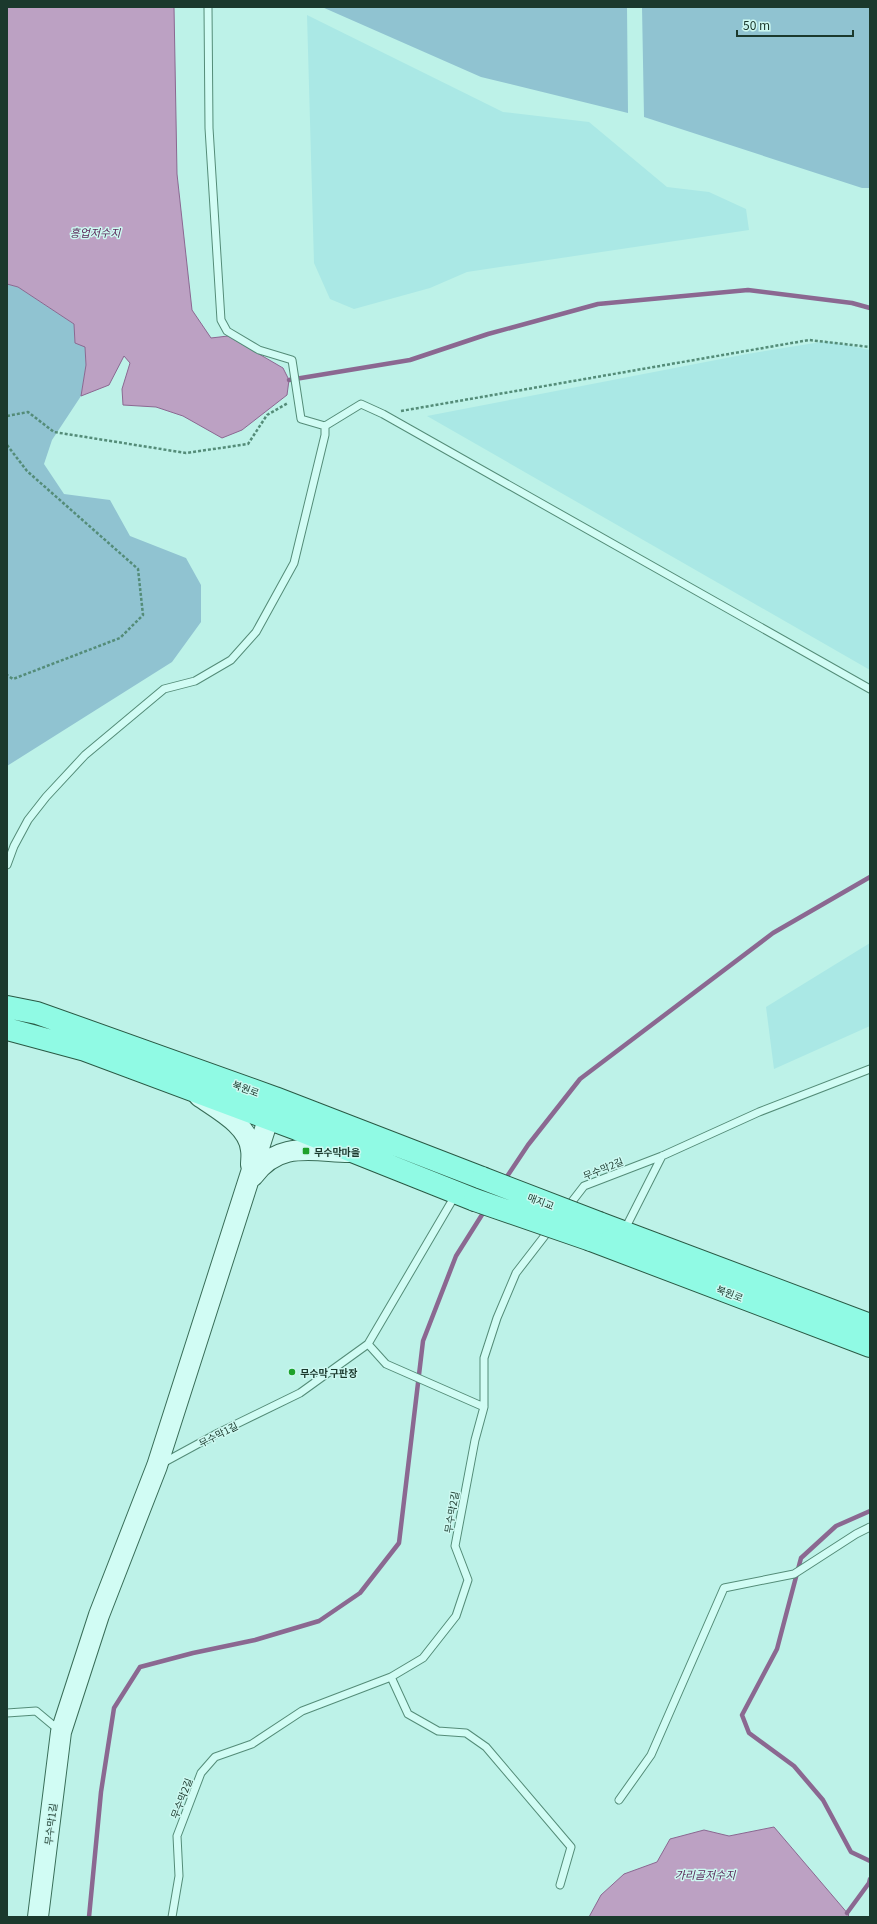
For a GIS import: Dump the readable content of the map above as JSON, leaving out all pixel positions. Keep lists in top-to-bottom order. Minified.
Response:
{"streets":{"main road":["북원로","매지교"],"street":["무수막1길"],"lane":["무수막2길"]},"crossings":[["북원로","매지교"],["매지교","무수막1길"]],"water":["흥업저수지","가리골저수지"],"places":{"transit":["무수막마을"],"other":["무수막 구판장"]},"scale_bar":"50 m"}
